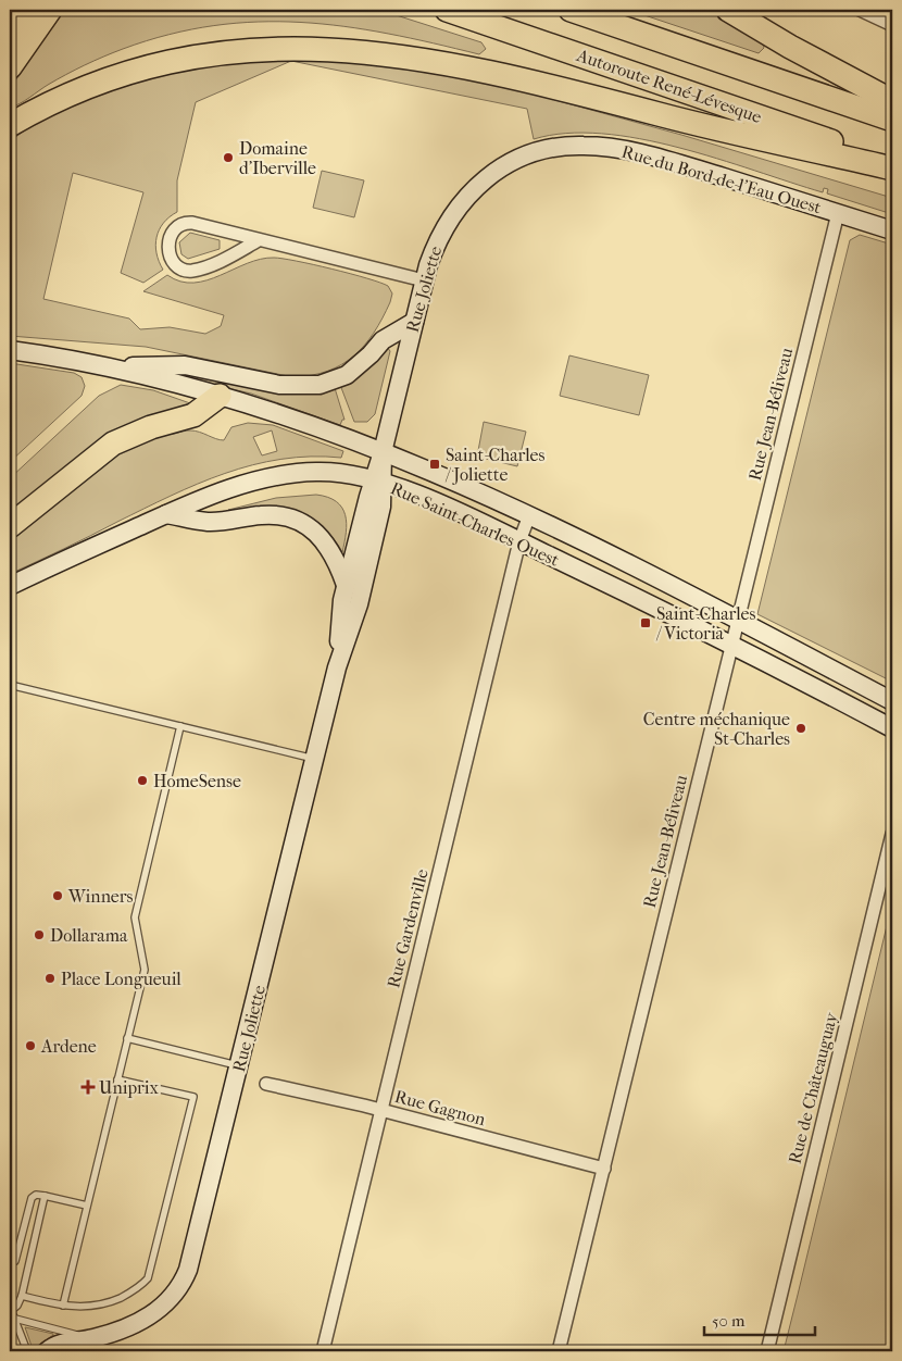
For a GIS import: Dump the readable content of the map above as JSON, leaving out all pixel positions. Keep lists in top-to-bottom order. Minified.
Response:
{"streets":{"highway":["Autoroute René-Lévesque"],"street":["Rue du Bord-de-l'Eau Ouest","Rue Joliette","Rue Jean-Béliveau","Rue Saint-Charles Ouest","Rue Gardenville","Rue de Châteauguay","Rue Gagnon"]},"crossings":[["Rue du Bord-de-l'Eau Ouest","Rue Joliette"],["Rue du Bord-de-l'Eau Ouest","Rue Jean-Béliveau"],["Rue Joliette","Rue Saint-Charles Ouest"],["Rue Jean-Béliveau","Rue Saint-Charles Ouest"],["Rue Jean-Béliveau","Rue Gagnon"],["Rue Saint-Charles Ouest","Rue Gardenville"],["Rue Gardenville","Rue Gagnon"]],"places":{"other":["Domaine d'Iberville","Centre méchanique St-Charles","HomeSense","Winners","Dollarama","Place Longueuil","Ardene"],"transit":["Saint-Charles / Joliette","Saint-Charles / Victoria"],"health":["Uniprix"]},"scale_bar":"50 m"}
